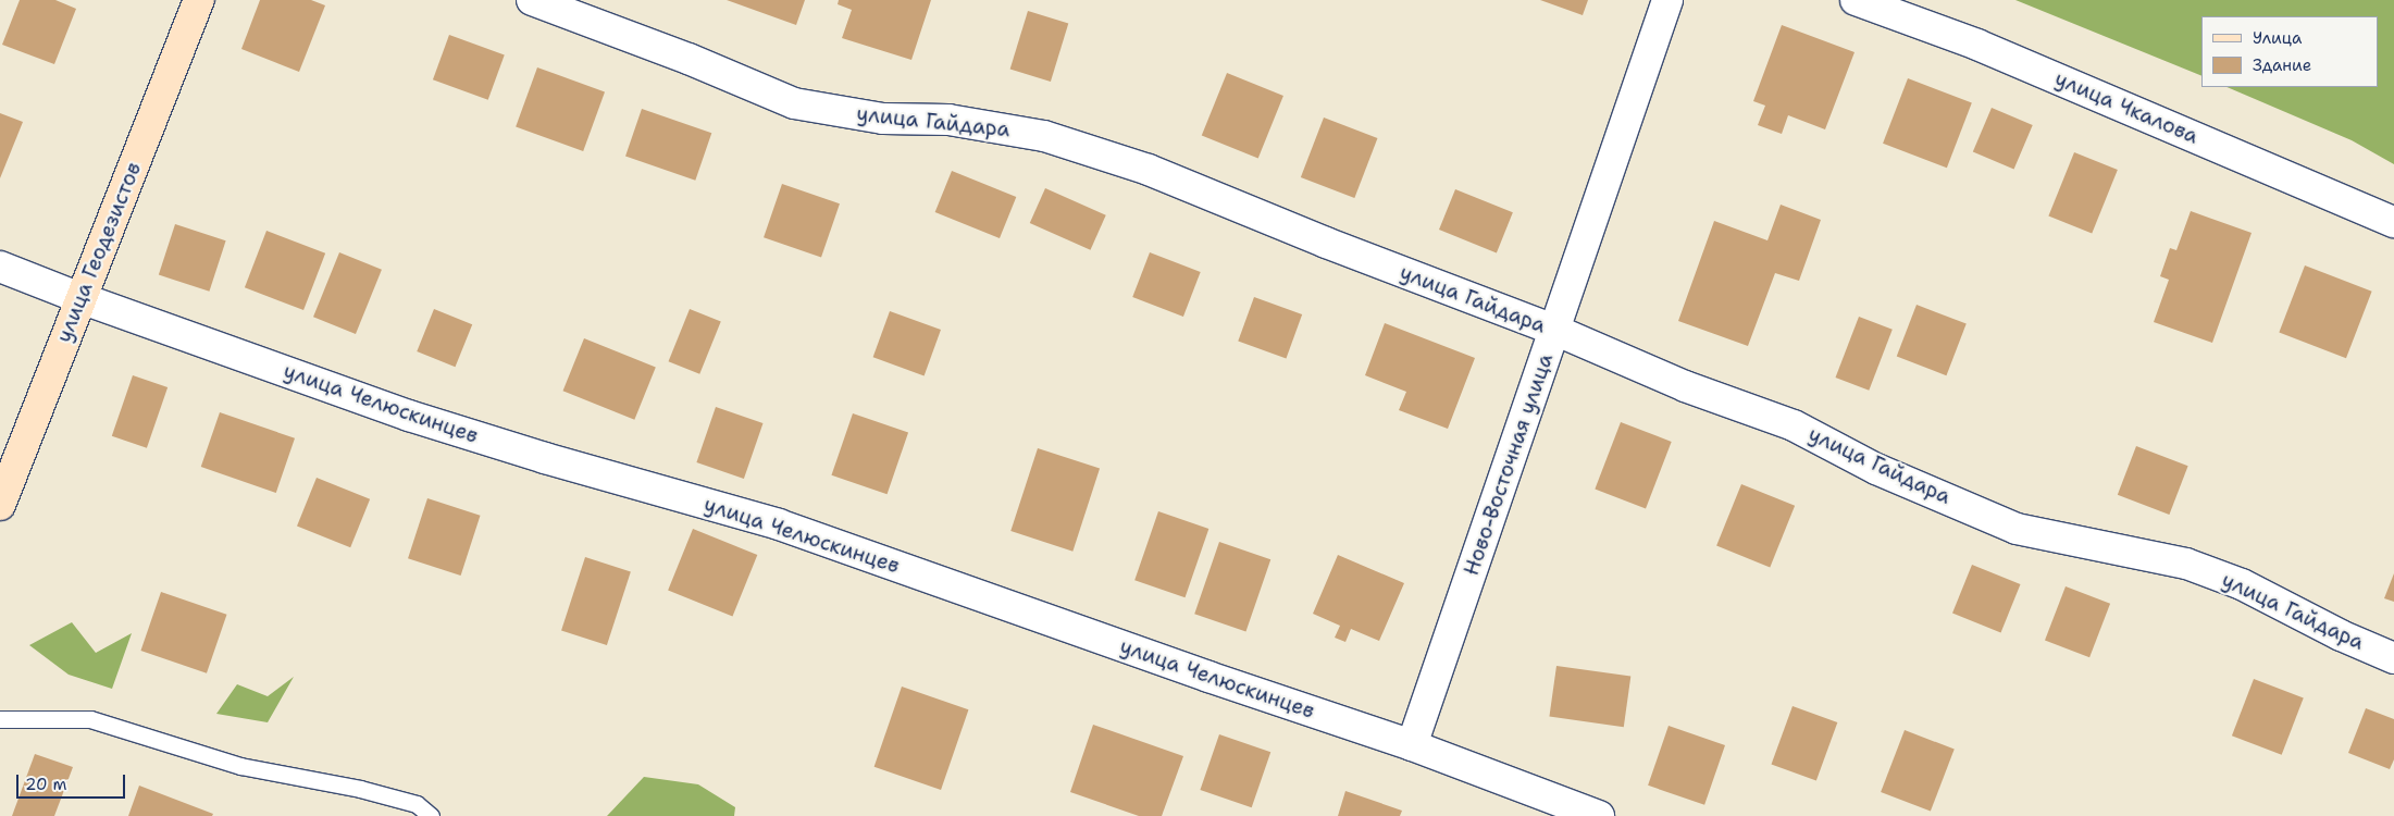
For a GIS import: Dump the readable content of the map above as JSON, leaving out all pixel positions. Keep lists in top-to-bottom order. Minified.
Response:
{"streets":{"street":["улица Чкалова","улица Гайдара","улица Геодезистов","улица Челюскинцев","Ново-Восточная улица"]},"crossings":[["улица Гайдара","Ново-Восточная улица"],["улица Геодезистов","улица Челюскинцев"],["улица Челюскинцев","Ново-Восточная улица"]],"legend":["Улица","Здание"],"scale_bar":"20 m"}
